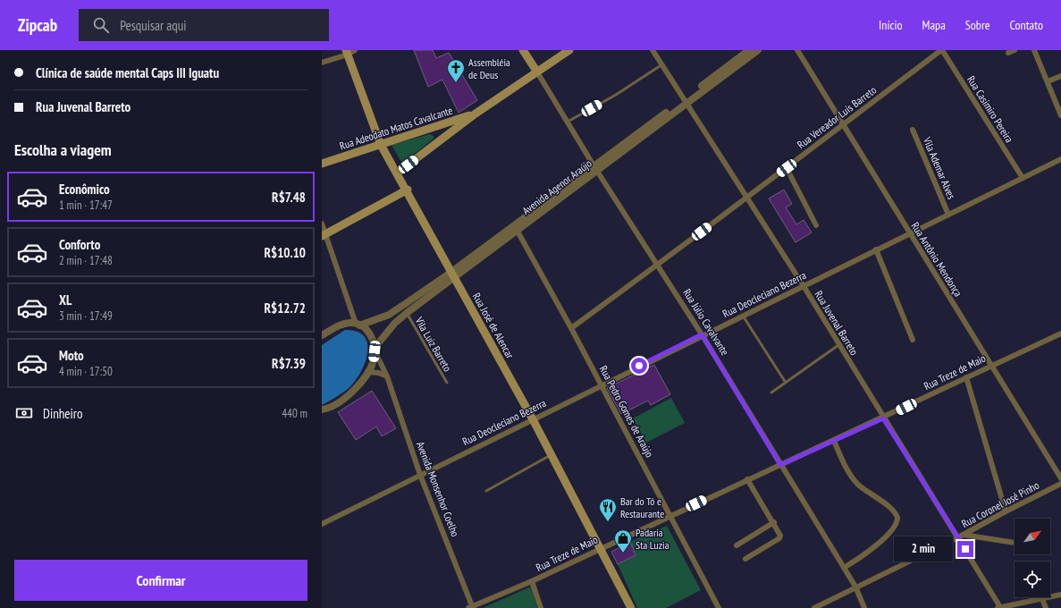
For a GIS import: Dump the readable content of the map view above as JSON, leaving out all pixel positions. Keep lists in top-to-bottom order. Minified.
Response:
{"streets":{"main road":["Rua Adeodato Matos Cavalcante","Rua Júlio Cavalvante","Rua José de Alencar"],"street":["Rua Casimiro Pereira","Rua Vereador Luís Barreto","Vila Ademar Alves","Avenida Agenor Araújo","Rua Antônio Mendonça","Rua Deocleciano Bezerra","Rua Juvenal Barreto","Rua Treze de Maio","Rua Pedro Gomes de Araújo","Avenida Monsenhor Coelho","Rua Coronel José Pinho"],"lane":["Vila Luiz Barreto"]},"crossings":[["Rua Casimiro Pereira","Rua Vereador Luís Barreto"],["Rua Casimiro Pereira","Rua Deocleciano Bezerra"],["Rua Vereador Luís Barreto","Rua Antônio Mendonça"],["Rua Vereador Luís Barreto","Rua Júlio Cavalvante"],["Rua Vereador Luís Barreto","Rua Juvenal Barreto"],["Rua Vereador Luís Barreto","Rua Pedro Gomes de Araújo"],["Rua Adeodato Matos Cavalcante","Rua Júlio Cavalvante"],["Rua Adeodato Matos Cavalcante","Rua José de Alencar"],["Vila Ademar Alves","Rua Deocleciano Bezerra"],["Avenida Agenor Araújo","Rua Júlio Cavalvante"],["Avenida Agenor Araújo","Rua Juvenal Barreto"],["Avenida Agenor Araújo","Rua José de Alencar"],["Avenida Agenor Araújo","Vila Luiz Barreto"],["Avenida Agenor Araújo","Rua Pedro Gomes de Araújo"],["Avenida Agenor Araújo","Avenida Monsenhor Coelho"],["Rua Antônio Mendonça","Rua Deocleciano Bezerra"],["Rua Antônio Mendonça","Rua Treze de Maio"],["Rua Deocleciano Bezerra","Rua Júlio Cavalvante"],["Rua Deocleciano Bezerra","Rua Juvenal Barreto"],["Rua Deocleciano Bezerra","Rua José de Alencar"],["Rua Deocleciano Bezerra","Rua Pedro Gomes de Araújo"],["Rua Deocleciano Bezerra","Avenida Monsenhor Coelho"],["Rua Júlio Cavalvante","Rua Treze de Maio"],["Rua Júlio Cavalvante","Rua Coronel José Pinho"],["Rua Juvenal Barreto","Rua Treze de Maio"],["Rua Juvenal Barreto","Rua Coronel José Pinho"],["Rua José de Alencar","Rua Treze de Maio"],["Rua Treze de Maio","Rua Pedro Gomes de Araújo"],["Rua Treze de Maio","Avenida Monsenhor Coelho"]],"places":{"church":["Assembléia de Deus"],"restaurant":["Bar do Tó e Restaurante"],"shop":["Padaria Sta Luzia"]},"north":"top right","page":{"header":"Zipcab","search":"Pesquisar aqui","nav":["Início","Mapa","Sobre","Contato"],"banner":["Clínica de saúde mental Caps III Iguatu","Rua Juvenal Barreto"],"heading":"Escolha a viagem","list":[{"name":"Econômico","note":"1 min · 17:47","value":"R$7.48"},{"name":"Conforto","note":"2 min · 17:48","value":"R$10.10"},{"name":"XL","note":"3 min · 17:49","value":"R$12.72"},{"name":"Moto","note":"4 min · 17:50","value":"R$7.39"}],"pay":["Dinheiro","440 m"],"bubble":"2 min","buttons":"Confirmar"}}
